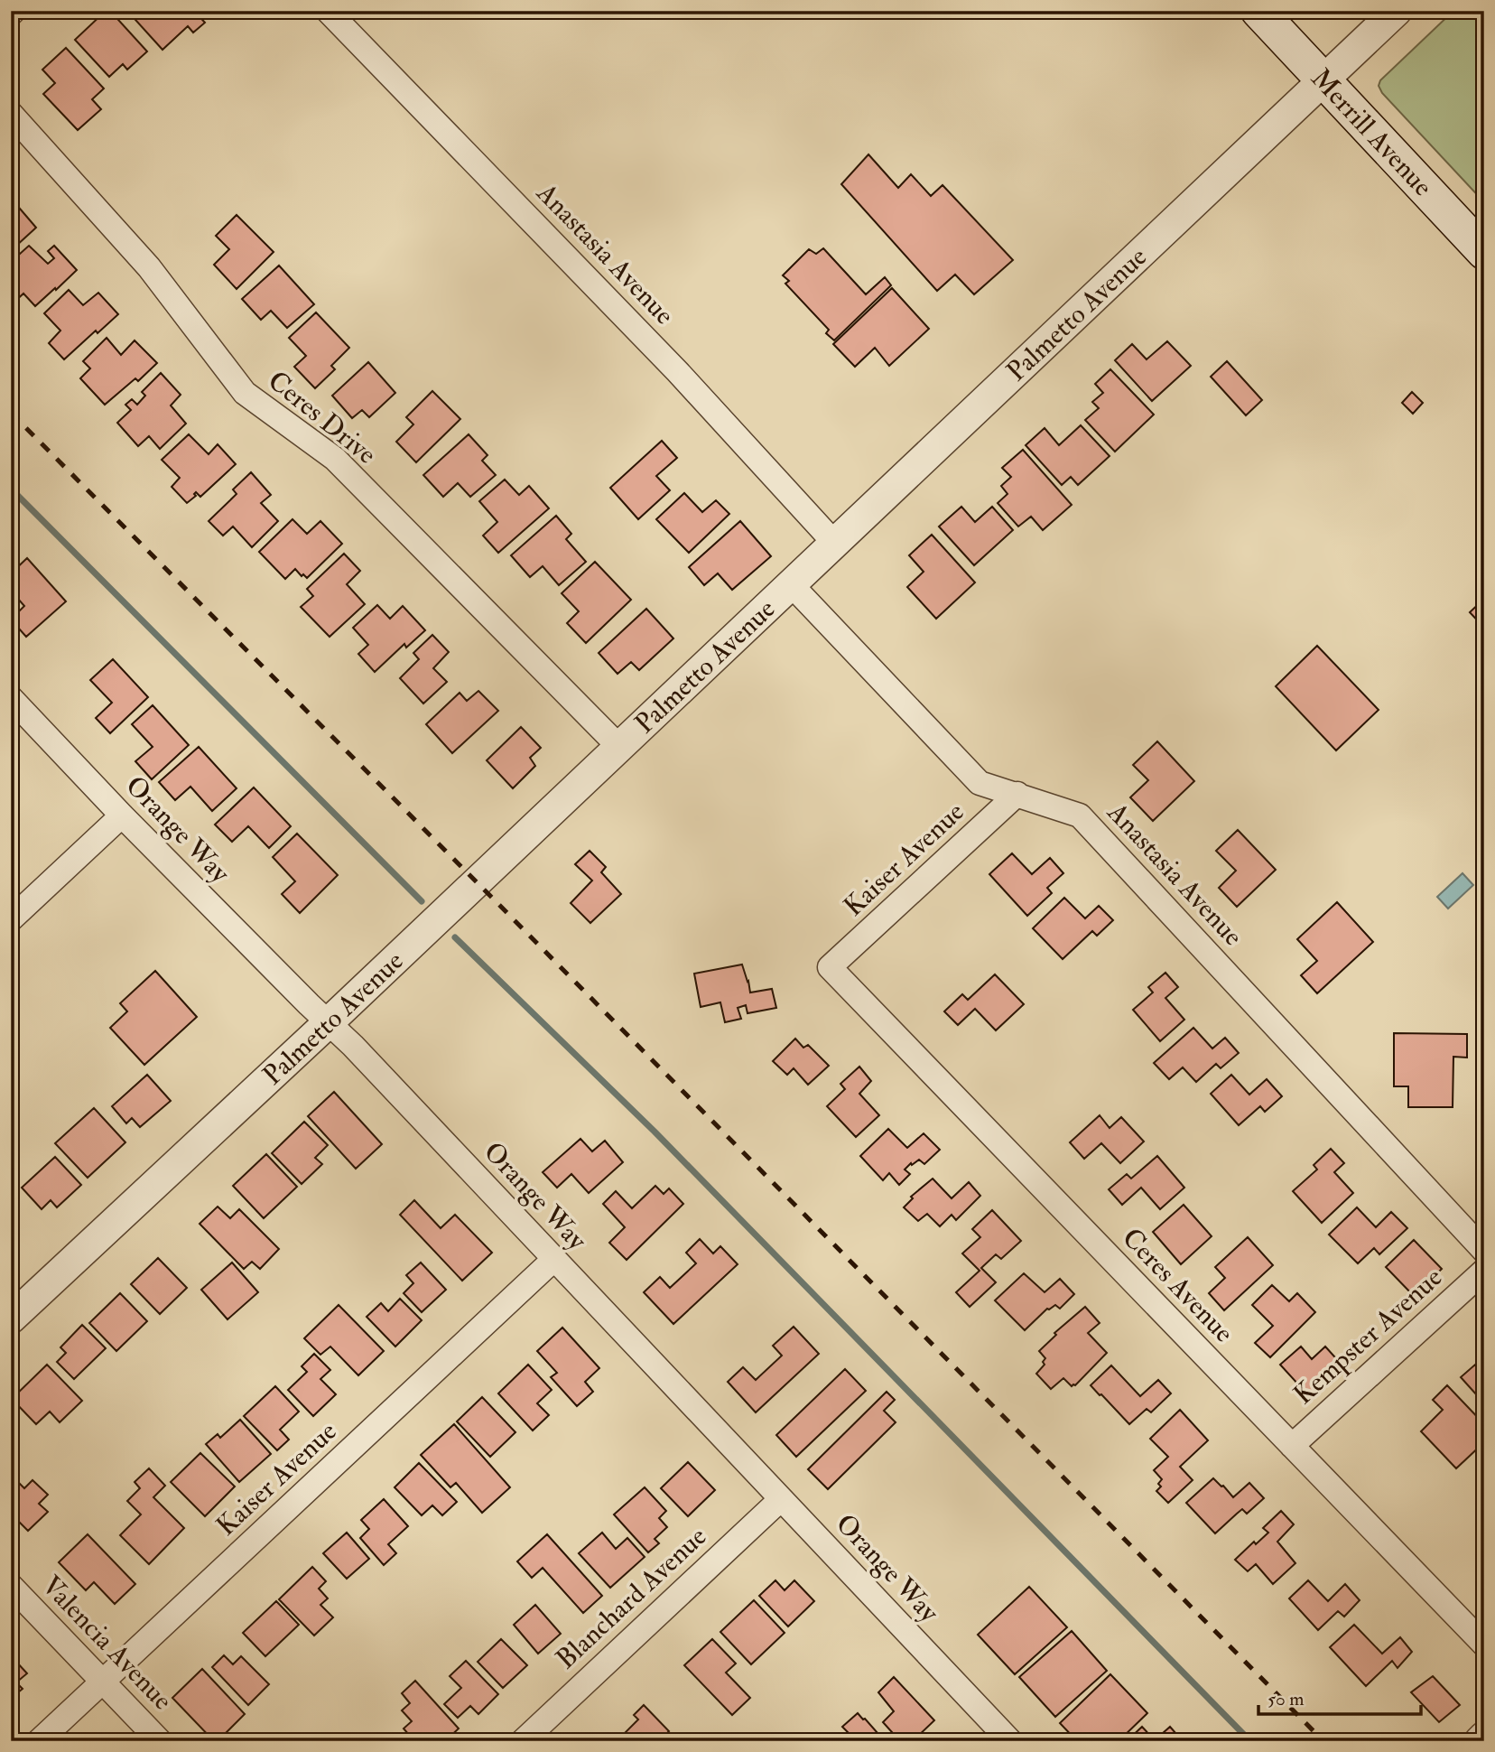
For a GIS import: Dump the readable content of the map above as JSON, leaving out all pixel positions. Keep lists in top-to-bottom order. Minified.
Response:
{"streets":{"main road":["Merrill Avenue"],"street":["Anastasia Avenue","Palmetto Avenue","Ceres Drive","Orange Way","Kaiser Avenue","Ceres Avenue","Kempster Avenue","Blanchard Avenue","Valencia Avenue"]},"crossings":[["Merrill Avenue","Palmetto Avenue"],["Anastasia Avenue","Palmetto Avenue"],["Anastasia Avenue","Kaiser Avenue"],["Palmetto Avenue","Ceres Drive"],["Palmetto Avenue","Orange Way"],["Orange Way","Kaiser Avenue"],["Orange Way","Blanchard Avenue"],["Kaiser Avenue","Ceres Avenue"],["Kaiser Avenue","Valencia Avenue"],["Ceres Avenue","Kempster Avenue"]],"scale_bar":"50 m"}
